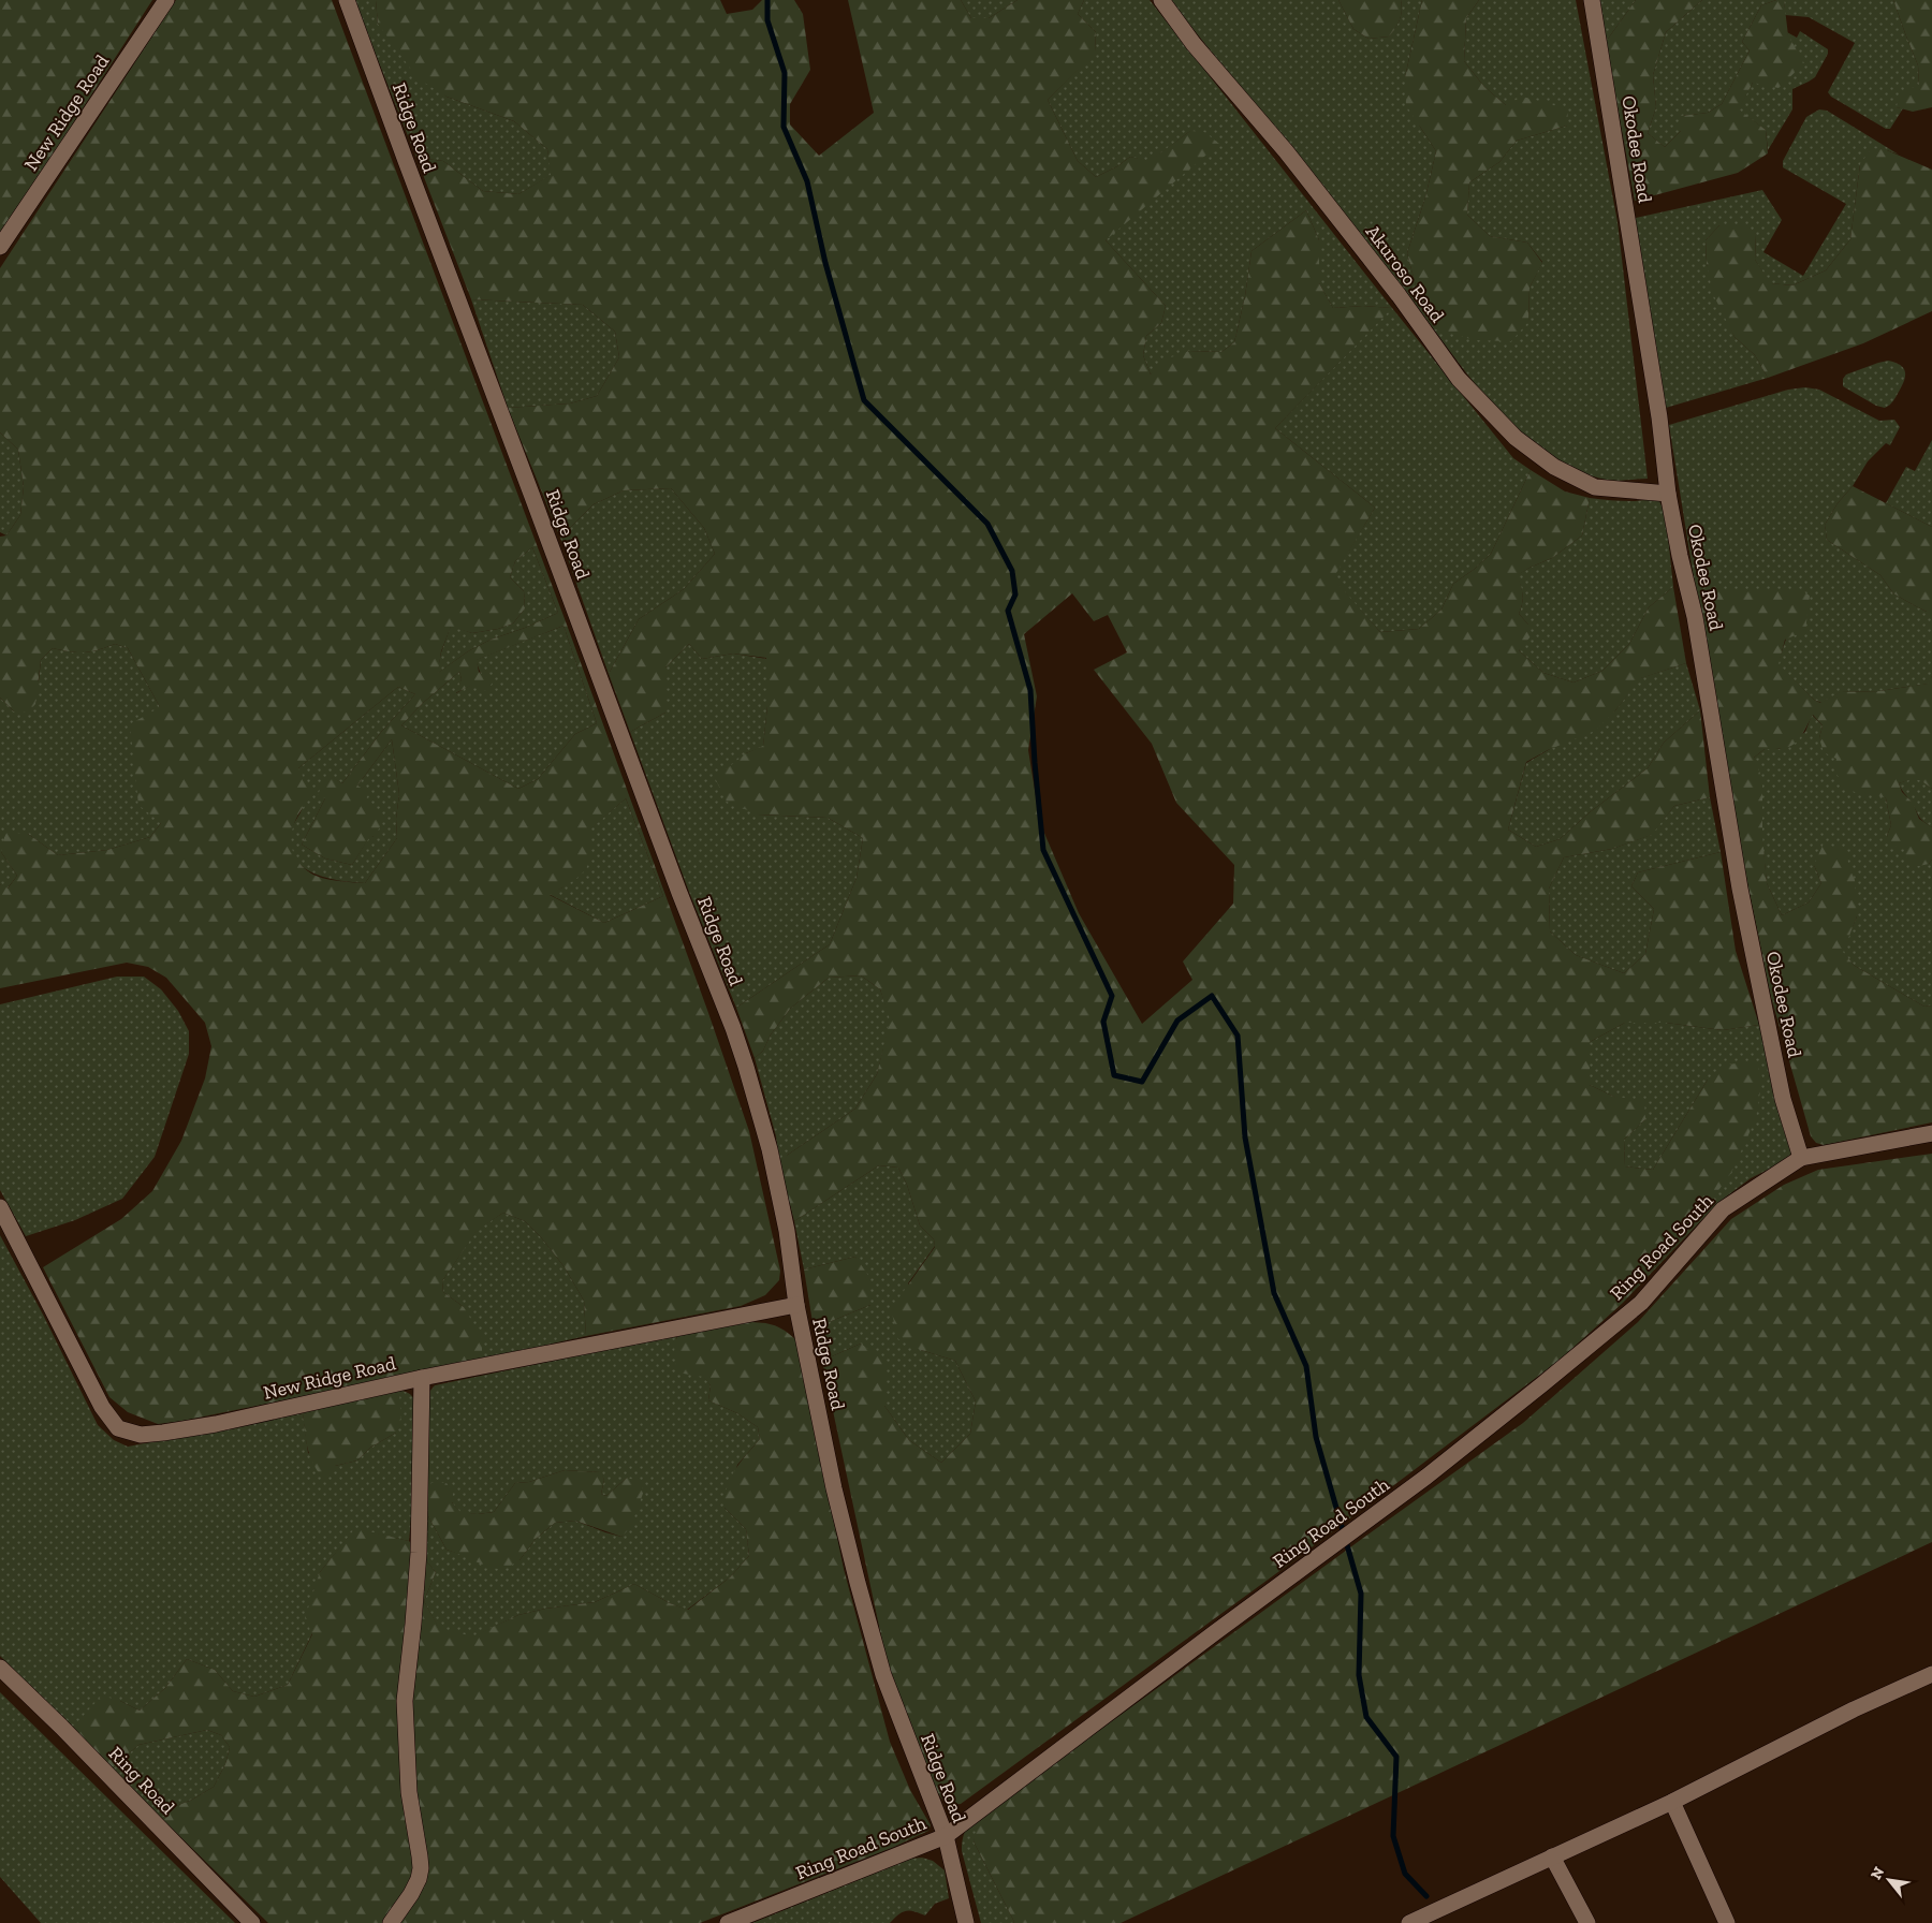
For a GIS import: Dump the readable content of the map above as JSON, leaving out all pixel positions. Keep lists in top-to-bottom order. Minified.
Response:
{"streets":{"street":["New Ridge Road","Ridge Road","Okodee Road","Akuroso Road","Ring Road South","Ring Road"]},"crossings":[["New Ridge Road","Ridge Road"],["Ridge Road","Ring Road South"],["Okodee Road","Akuroso Road"],["Okodee Road","Ring Road South"]],"north":"top left"}
